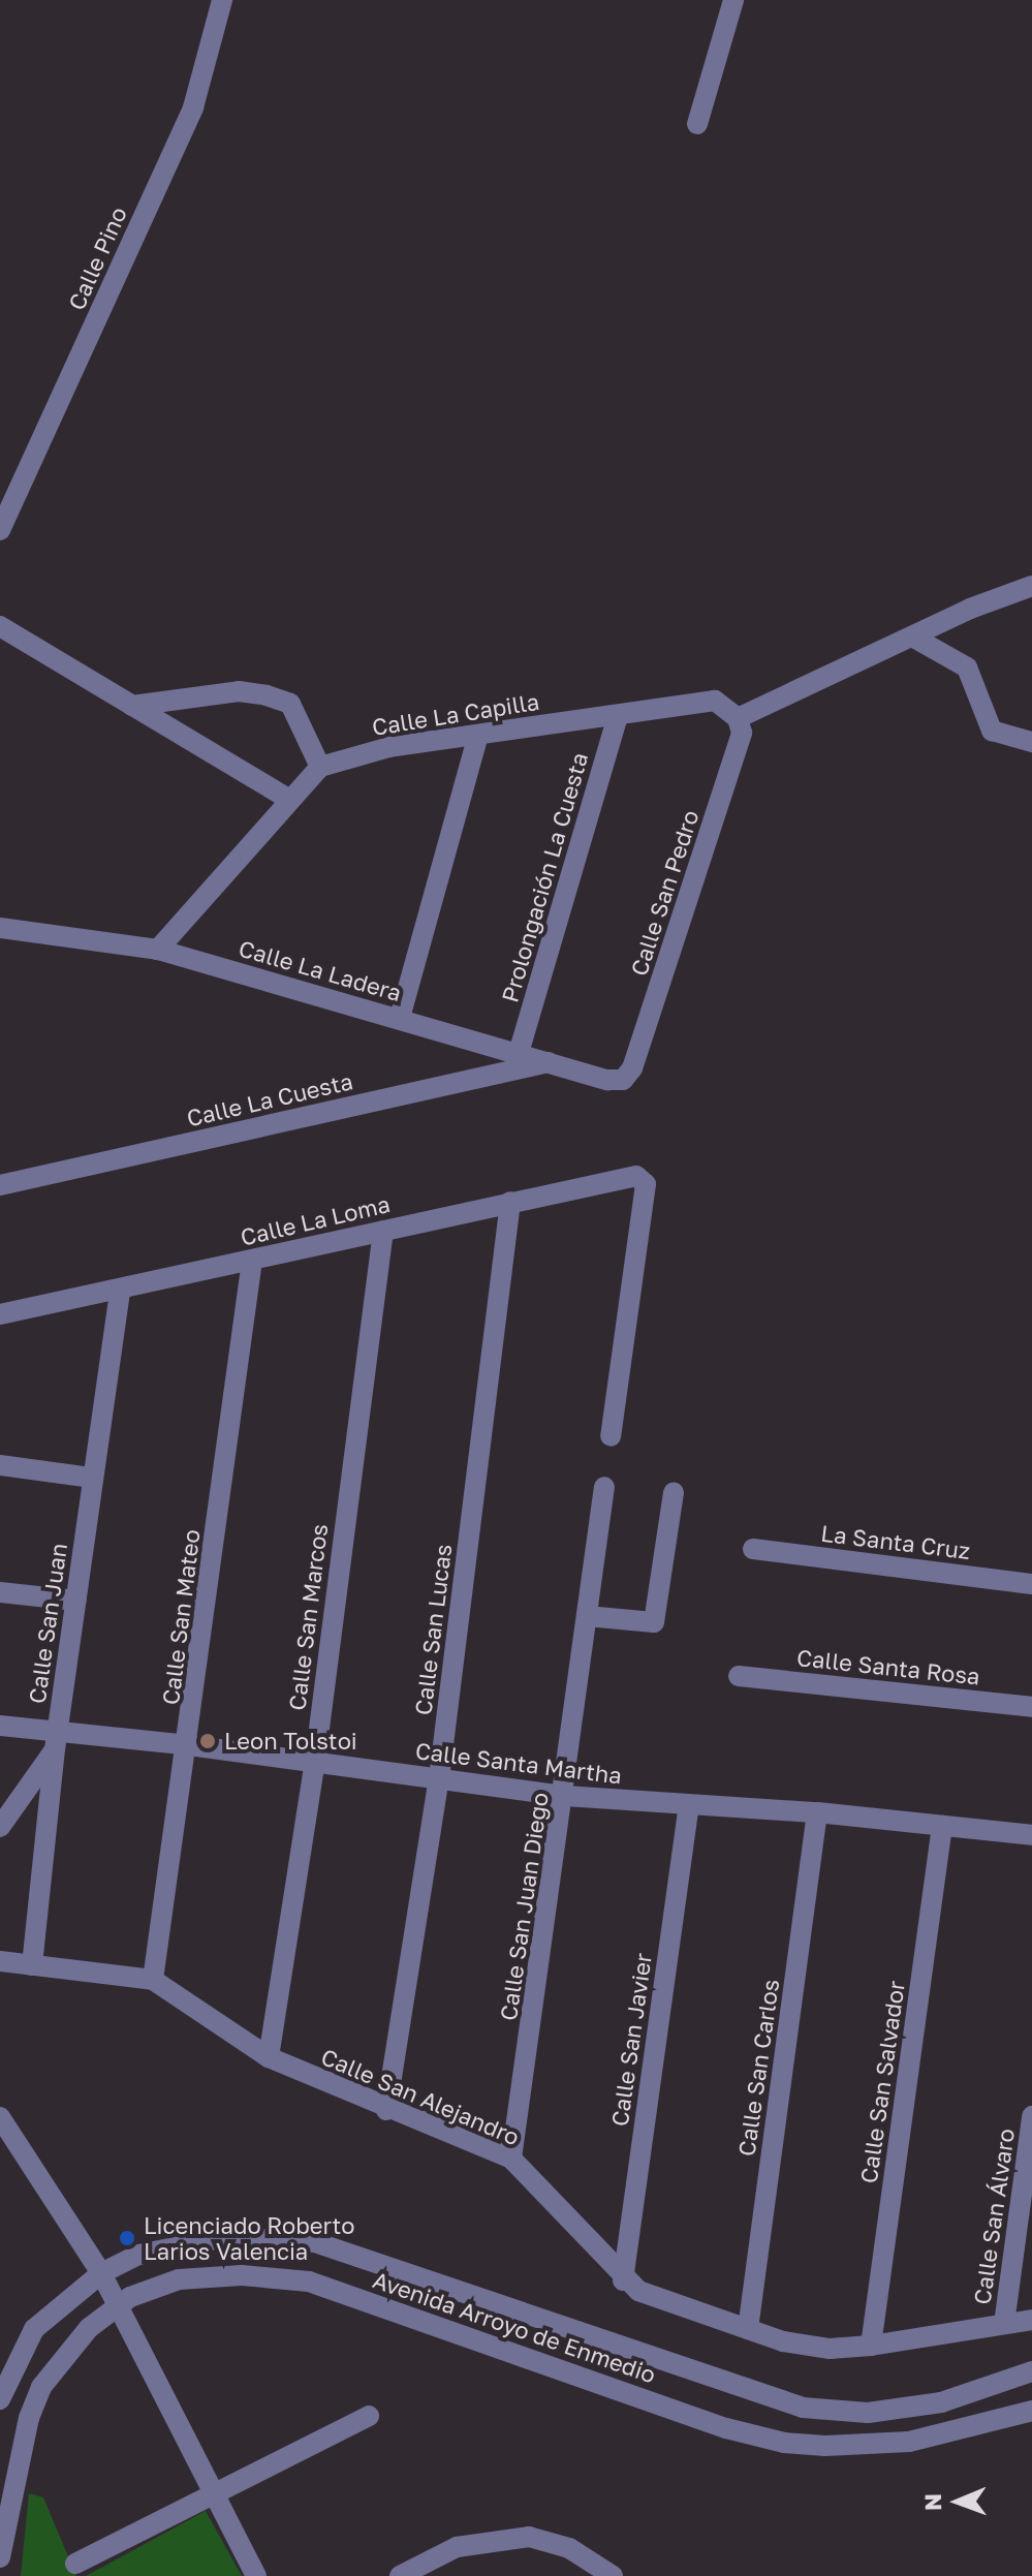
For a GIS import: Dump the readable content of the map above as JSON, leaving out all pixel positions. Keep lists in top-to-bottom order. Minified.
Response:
{"streets":{"street":["Calle Pino","Calle La Capilla","Prolongación La Cuesta","Calle San Pedro","Calle La Ladera","Calle La Cuesta","Calle La Loma","La Santa Cruz","Calle San Mateo","Calle San Marcos","Calle San Juan","Calle San Lucas","Calle Santa Rosa","Calle Santa Martha","Calle San Juan Diego","Calle San Javier","Calle San Carlos","Calle San Salvador","Calle San Alejandro","Calle San Álvaro","Avenida Arroyo de Enmedio"]},"crossings":[["Calle La Capilla","Prolongación La Cuesta"],["Calle La Capilla","Calle San Pedro"],["Prolongación La Cuesta","Calle La Ladera"],["Calle San Pedro","Calle La Ladera"],["Calle La Ladera","Calle La Cuesta"],["Calle La Loma","Calle San Mateo"],["Calle La Loma","Calle San Marcos"],["Calle La Loma","Calle San Juan"],["Calle La Loma","Calle San Lucas"],["Calle San Mateo","Calle Santa Martha"],["Calle San Mateo","Calle San Alejandro"],["Calle San Marcos","Calle Santa Martha"],["Calle San Marcos","Calle San Alejandro"],["Calle San Juan","Calle Santa Martha"],["Calle San Juan","Calle San Alejandro"],["Calle San Lucas","Calle Santa Martha"],["Calle San Lucas","Calle San Alejandro"],["Calle Santa Martha","Calle San Juan Diego"],["Calle Santa Martha","Calle San Javier"],["Calle Santa Martha","Calle San Carlos"],["Calle Santa Martha","Calle San Salvador"],["Calle San Juan Diego","Calle San Alejandro"],["Calle San Javier","Calle San Alejandro"],["Calle San Carlos","Calle San Alejandro"],["Calle San Salvador","Calle San Alejandro"],["Calle San Alejandro","Calle San Álvaro"]],"places":["Leon Tolstoi","Licenciado Roberto Larios Valencia"],"north":"left"}
